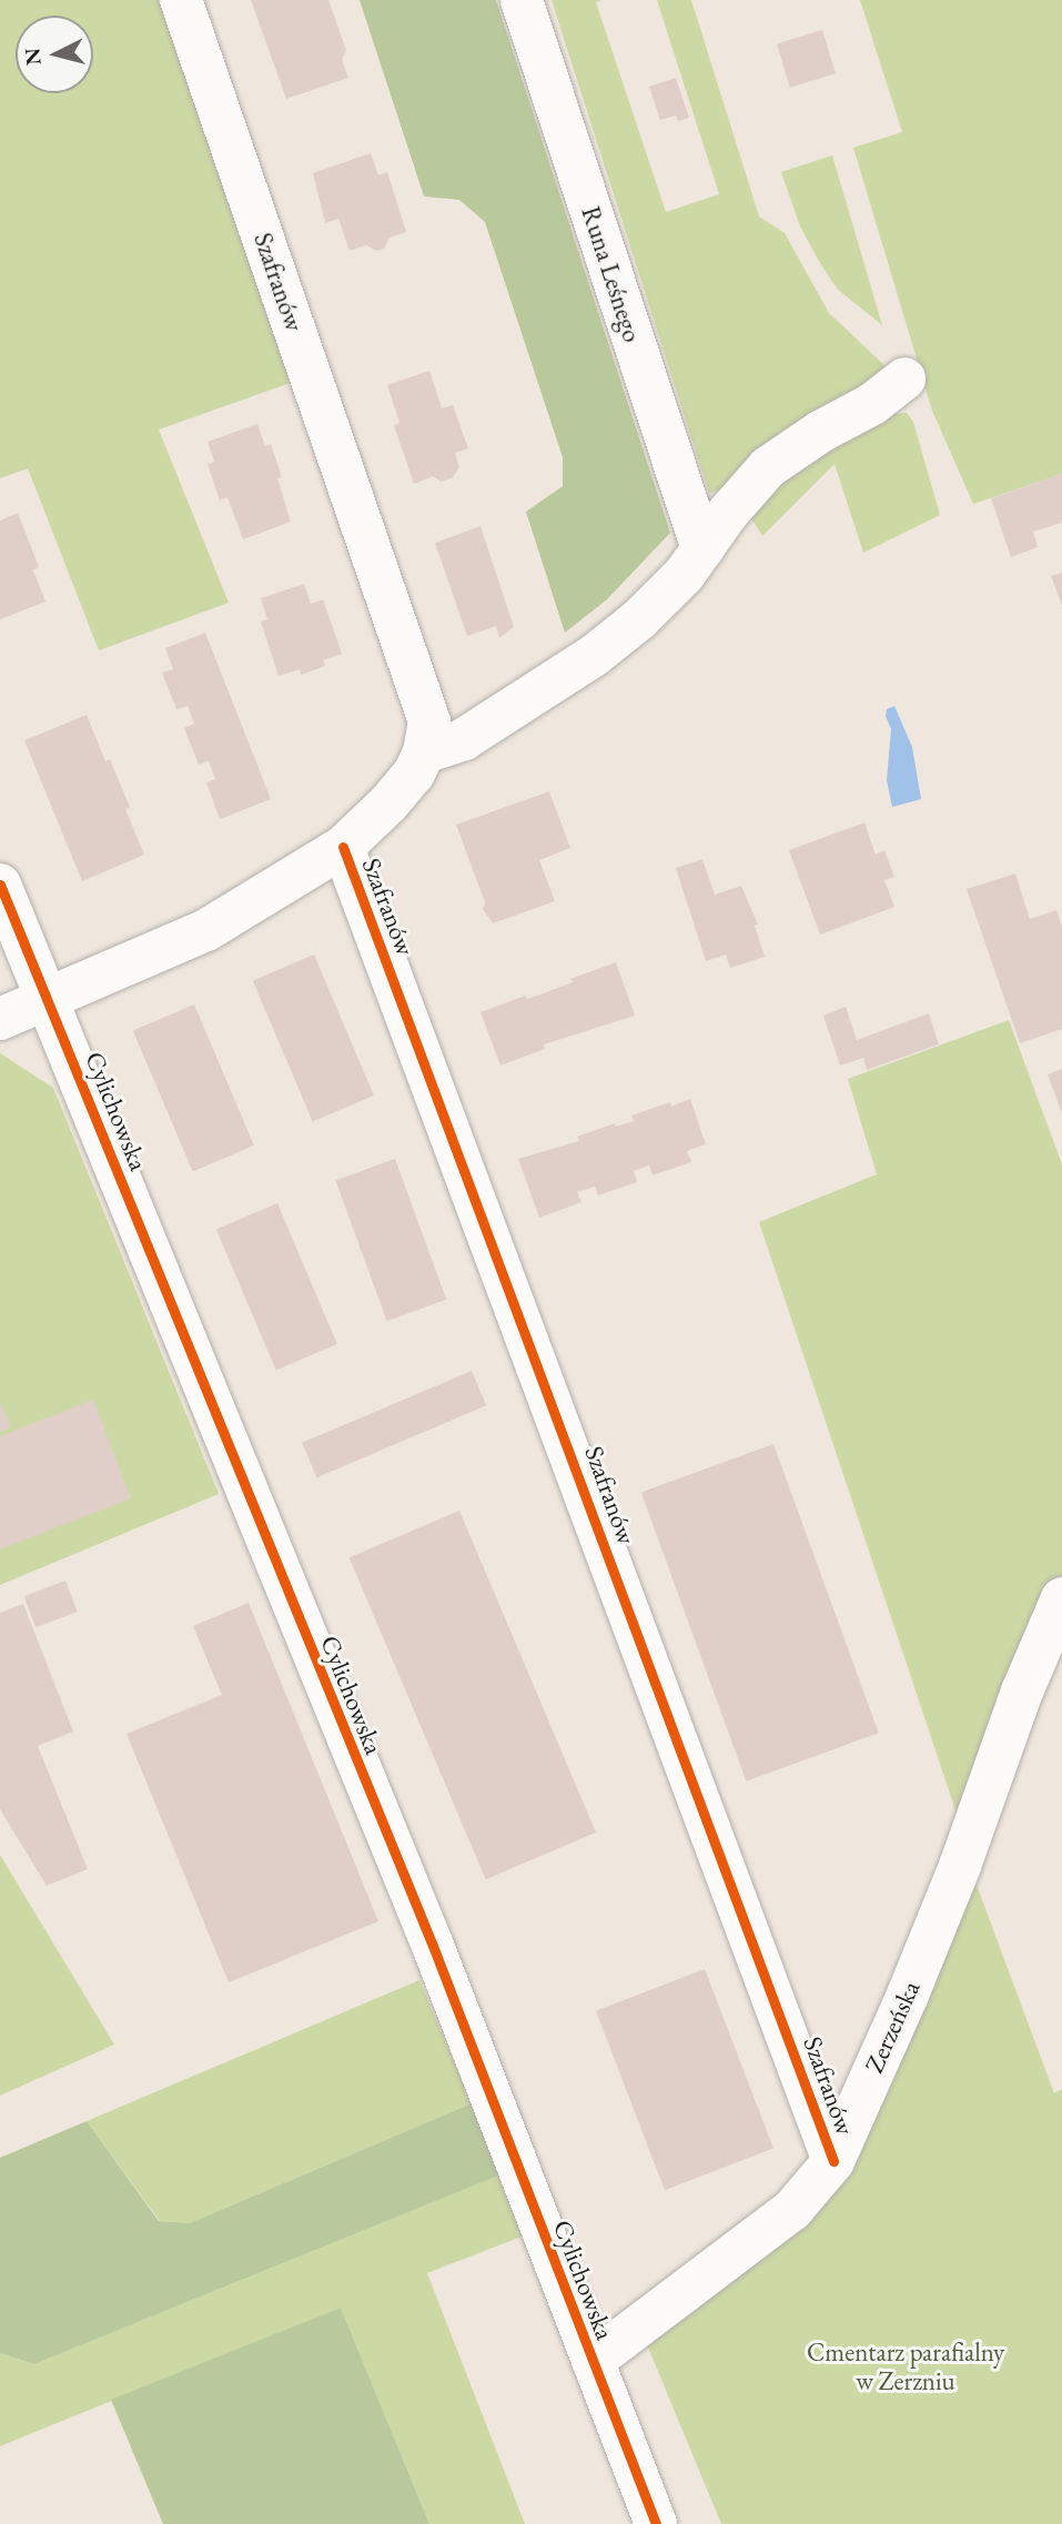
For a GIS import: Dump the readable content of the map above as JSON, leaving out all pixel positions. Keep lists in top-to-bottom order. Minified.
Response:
{"streets":{"street":["Runa Leśnego","Szafranów","Cylichowska","Zerzeńska"]},"crossings":[["Szafranów","Zerzeńska"],["Cylichowska","Zerzeńska"]],"parks":["Cmentarz parafialny w Zerzniu"],"north":"left"}
